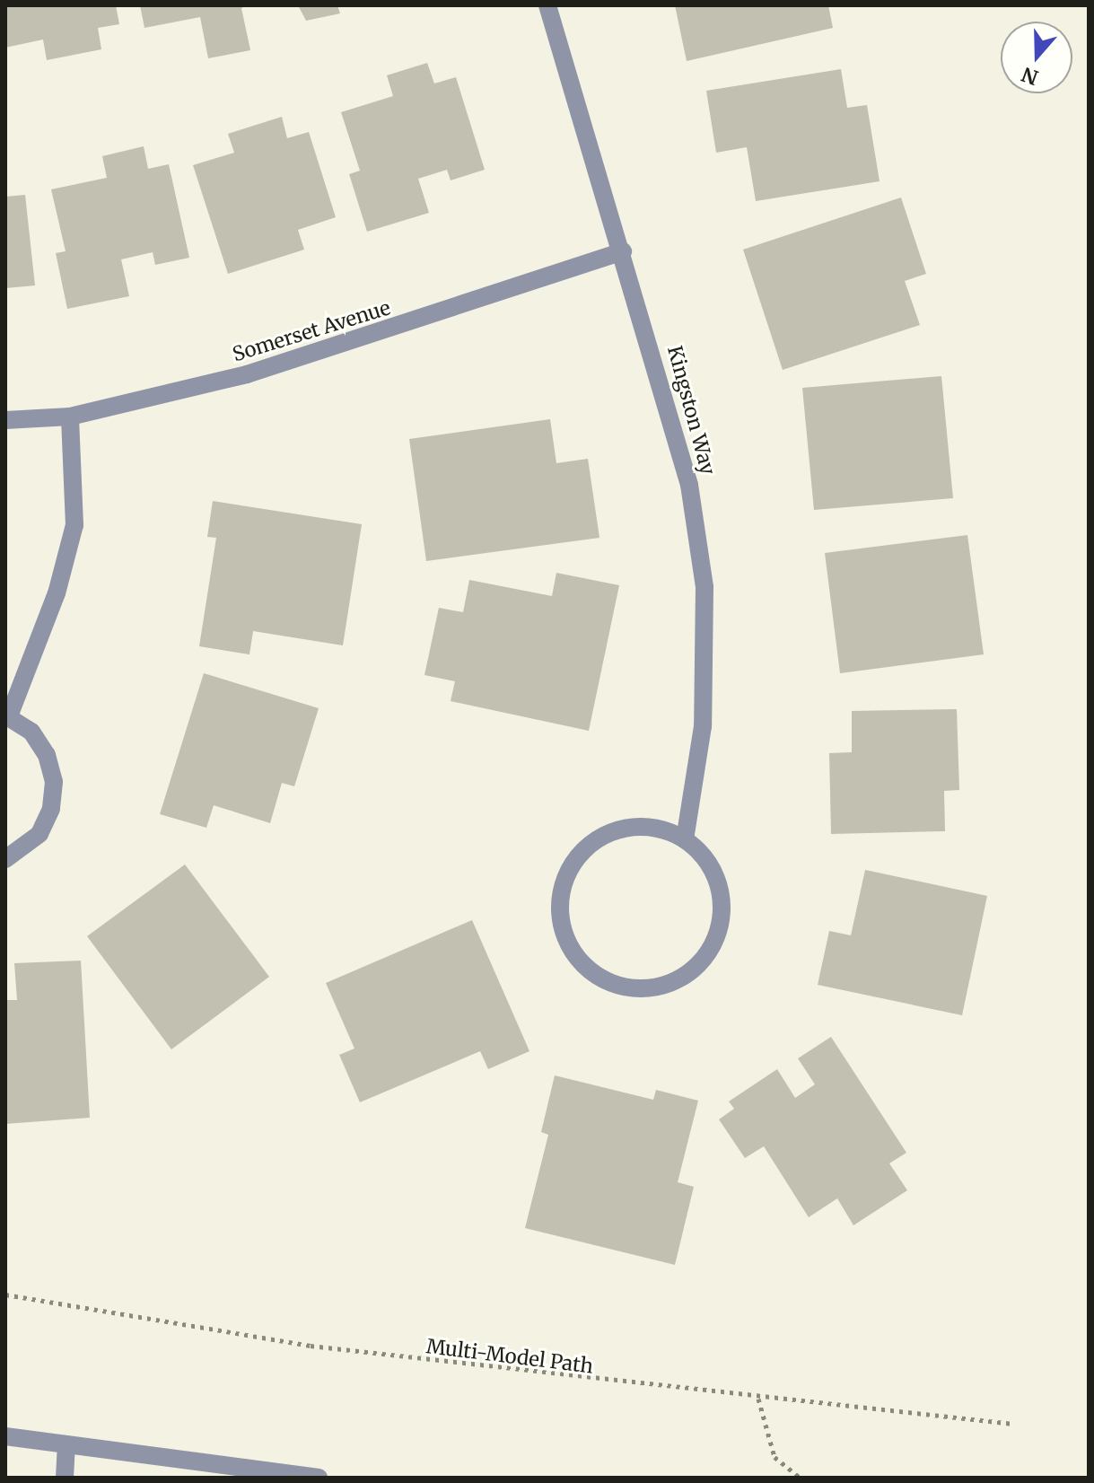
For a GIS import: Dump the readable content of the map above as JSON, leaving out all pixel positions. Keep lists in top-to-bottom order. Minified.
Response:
{"streets":{"street":["Somerset Avenue","Kingston Way"],"path":["Multi-Model Path"]},"crossings":[["Somerset Avenue","Kingston Way"]],"north":"bottom"}
